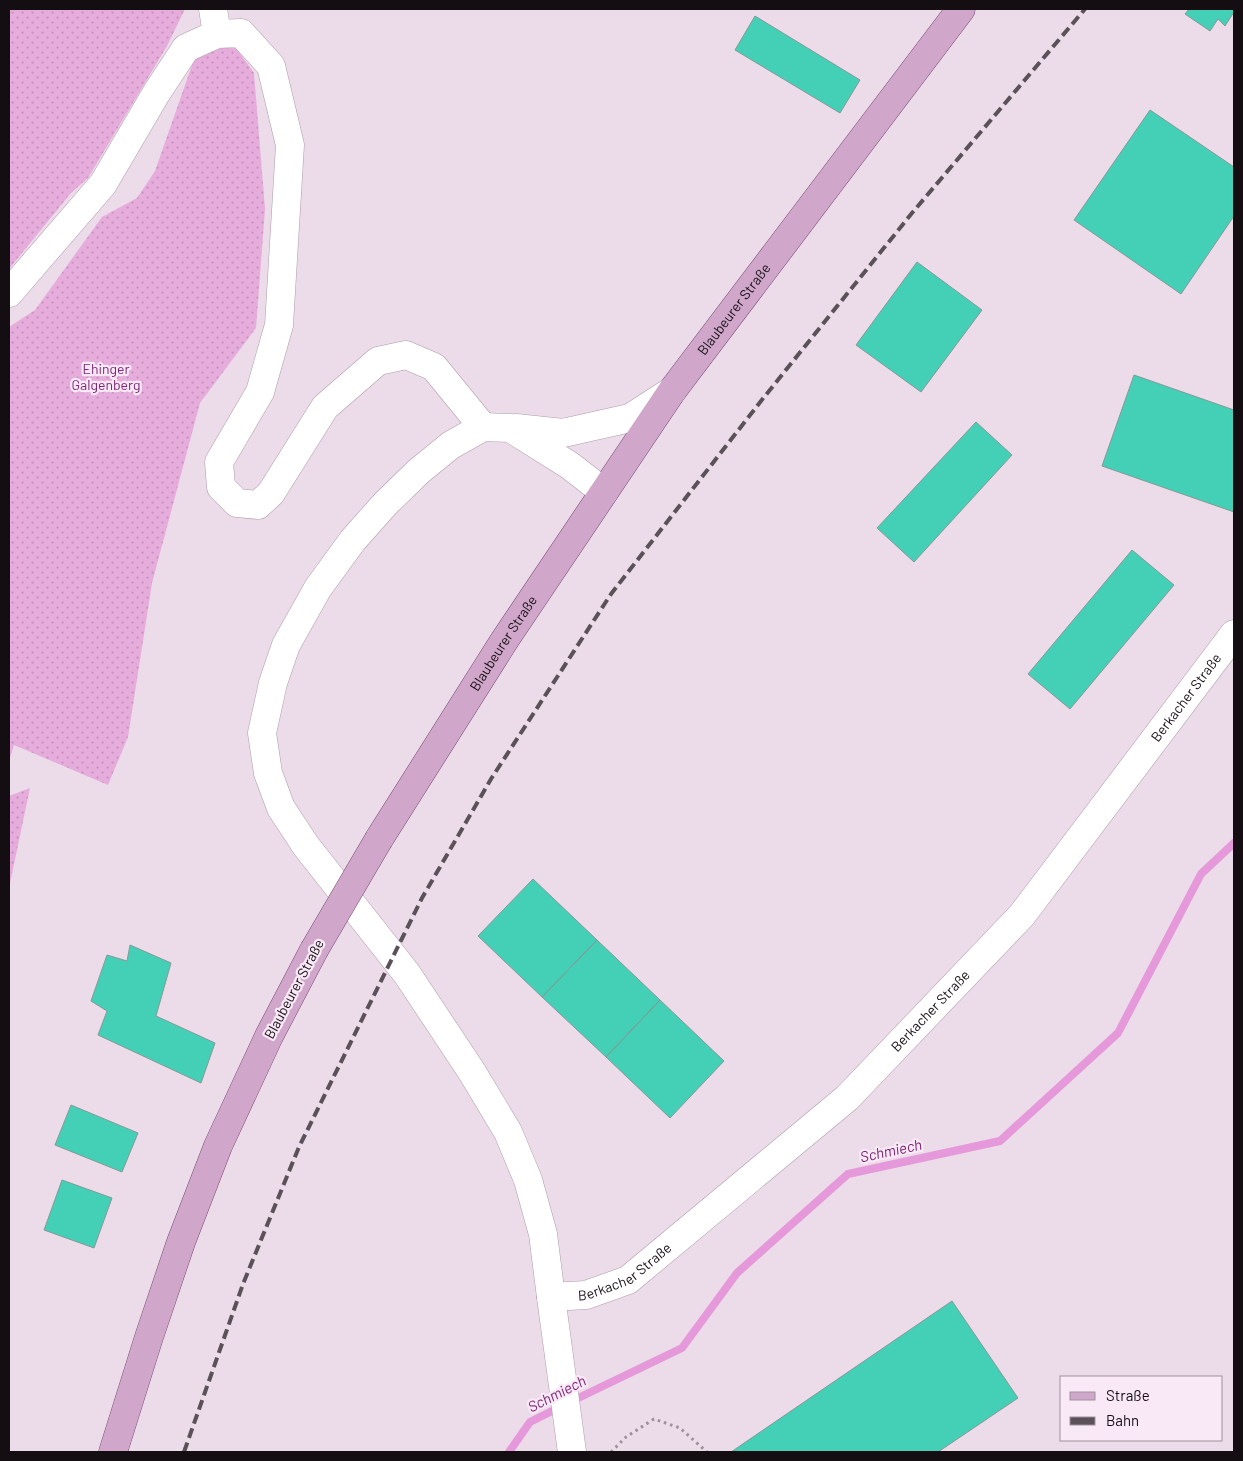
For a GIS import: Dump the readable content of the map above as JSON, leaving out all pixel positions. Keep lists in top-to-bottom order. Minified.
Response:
{"streets":{"main road":["Blaubeurer Straße"],"street":["Berkacher Straße"]},"water":["Schmiech"],"parks":["Ehinger Galgenberg"],"legend":["Straße","Bahn"]}
